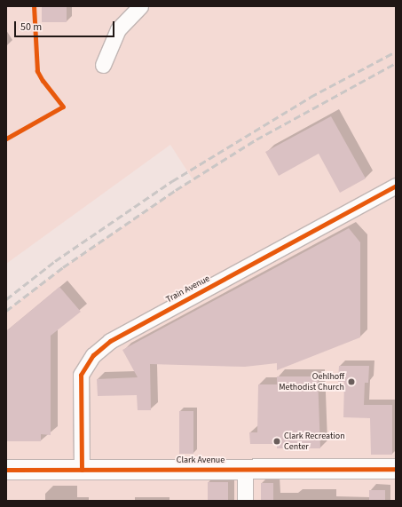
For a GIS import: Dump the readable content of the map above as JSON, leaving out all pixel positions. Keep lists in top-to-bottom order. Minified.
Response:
{"streets":{"street":["Train Avenue","Clark Avenue"]},"crossings":[["Train Avenue","Clark Avenue"]],"places":["Oehlhoff Methodist Church","Clark Recreation Center"],"scale_bar":"50 m"}
